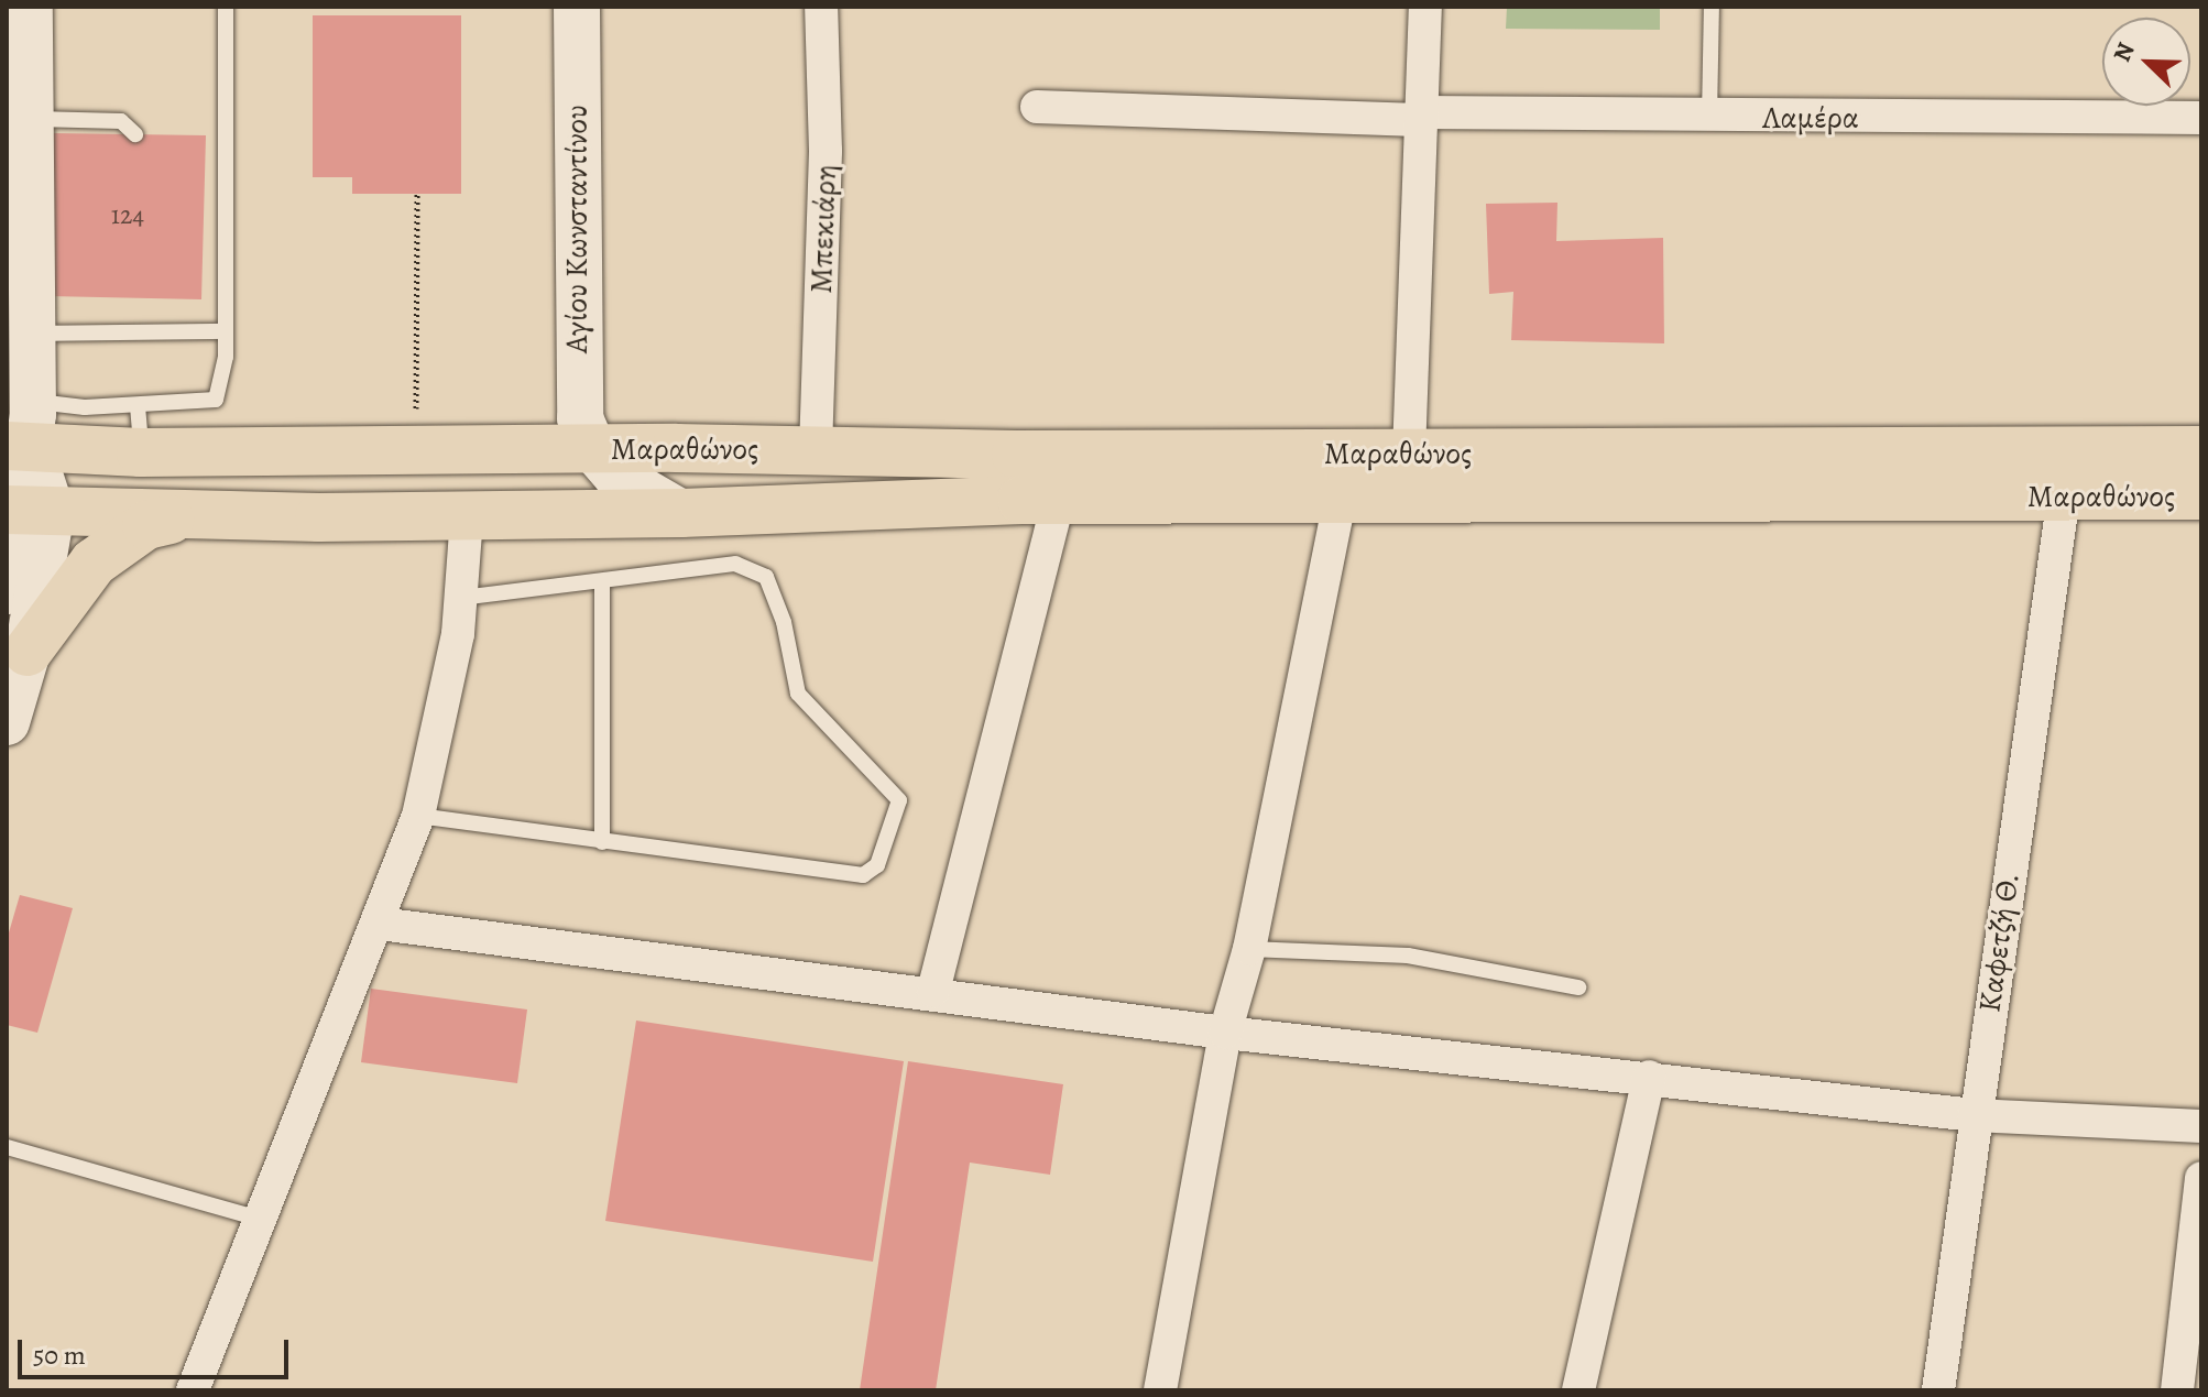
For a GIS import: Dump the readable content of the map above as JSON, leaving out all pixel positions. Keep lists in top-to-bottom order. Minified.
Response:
{"streets":{"main road":["Μαραθώνος"],"street":["Λαμέρα","Αγίου Κωνσταντίνου","Μπεκιάρη","Καφετζή Θ."]},"crossings":[["Αγίου Κωνσταντίνου","Μαραθώνος"],["Μπεκιάρη","Μαραθώνος"],["Μαραθώνος","Καφετζή Θ."]],"house_numbers":["124"],"scale_bar":"50 m","north":"top left"}
